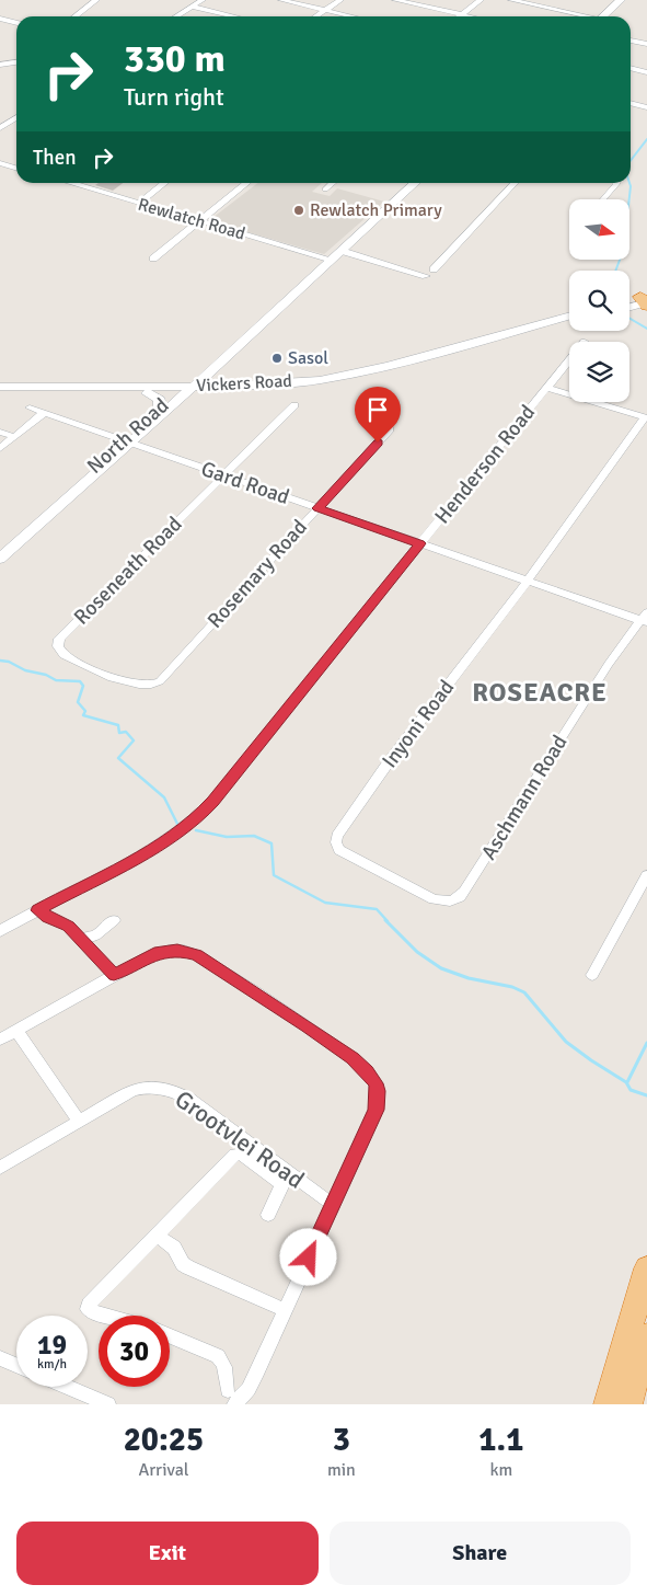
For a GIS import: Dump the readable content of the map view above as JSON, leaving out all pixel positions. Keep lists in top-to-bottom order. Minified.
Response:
{"streets":{"main road":["Vickers Road","North Road"],"street":["Rewlatch Road","Henderson Road","Gard Road","Roseneath Road","Rosemary Road","Inyoni Road","Aschmann Road","Grootvlei Road"]},"crossings":[["Rewlatch Road","North Road"],["Vickers Road","North Road"],["North Road","Gard Road"],["Henderson Road","Gard Road"],["Gard Road","Roseneath Road"],["Gard Road","Rosemary Road"],["Gard Road","Inyoni Road"],["Gard Road","Aschmann Road"],["Roseneath Road","Rosemary Road"],["Inyoni Road","Aschmann Road"]],"districts":["ROSEACRE"],"places":["Rewlatch Primary","Sasol"],"north":"right","page":{"turn":["330 m","Turn right"],"then":"Then","speed":"19 km/h","limit":"30","eta":["20:25","Arrival","3","min","1.1","km"],"buttons":["Exit","Share"]}}
